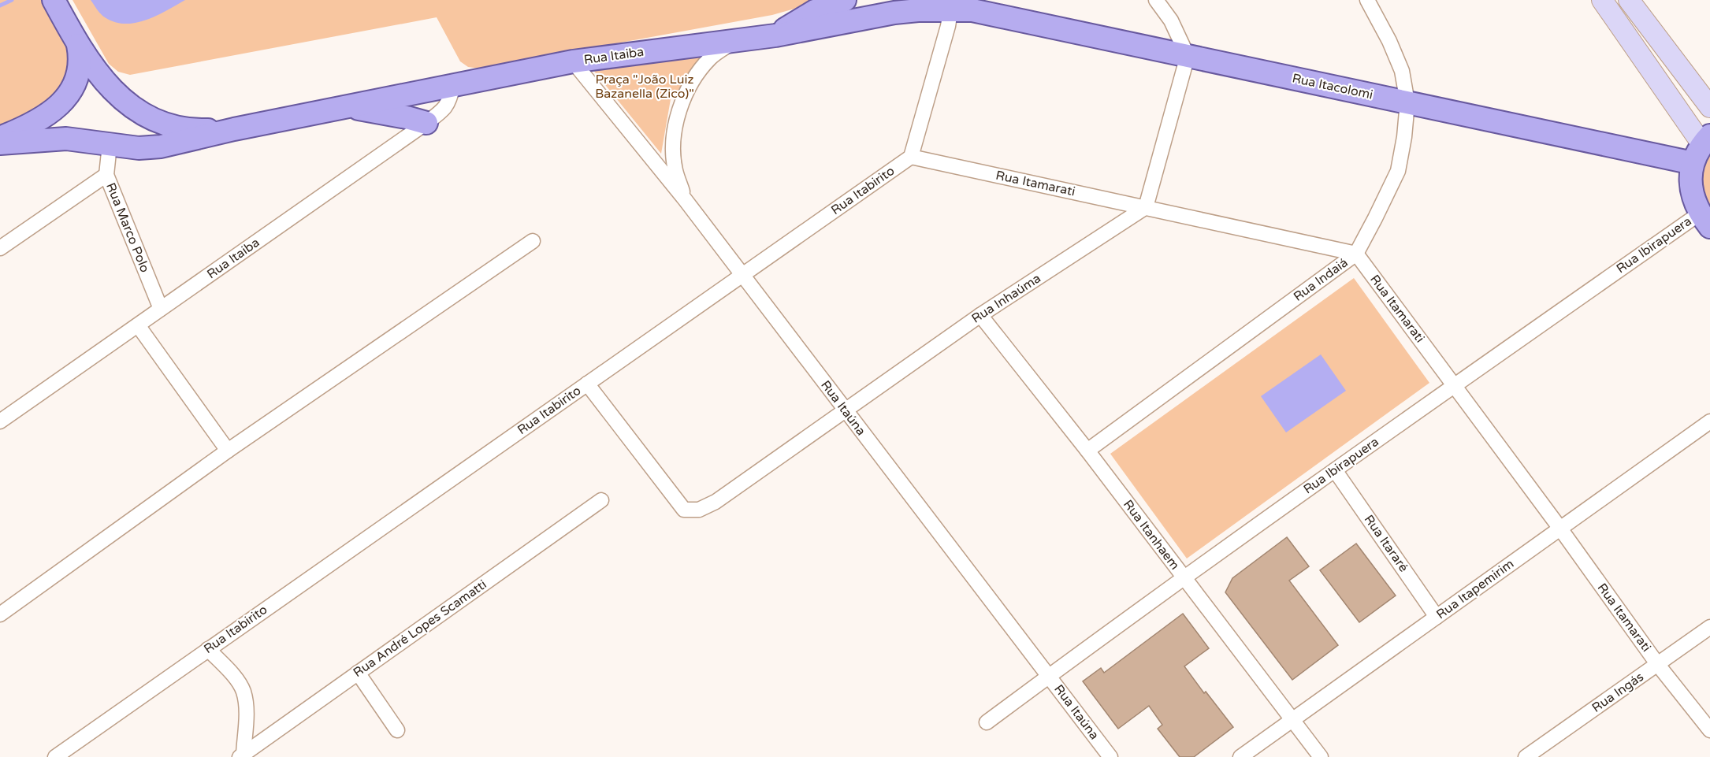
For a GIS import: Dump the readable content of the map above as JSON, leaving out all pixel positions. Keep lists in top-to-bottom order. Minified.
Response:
{"streets":{"main road":["Rua Itaiba","Rua Itacolomi"],"street":["Rua Itamarati","Rua Itabirito","Rua Marco Polo","Rua Ibirapuera","Rua Indaiá","Rua Inhaúma","Rua Itaúna","Rua Itanhaem","Rua Itararé","Rua Itapemirim","Rua André Lopes Scamatti","Rua Ingás"]},"crossings":[["Rua Itaiba","Rua Itacolomi"],["Rua Itaiba","Rua Marco Polo"],["Rua Itaiba","Rua Itaúna"],["Rua Itacolomi","Rua Indaiá"],["Rua Itamarati","Rua Itabirito"],["Rua Itamarati","Rua Ibirapuera"],["Rua Itamarati","Rua Indaiá"],["Rua Itamarati","Rua Inhaúma"],["Rua Itamarati","Rua Itapemirim"],["Rua Itamarati","Rua Ingás"],["Rua Itabirito","Rua Inhaúma"],["Rua Itabirito","Rua Itaúna"],["Rua Ibirapuera","Rua Itaúna"],["Rua Ibirapuera","Rua Itanhaem"],["Rua Ibirapuera","Rua Itararé"],["Rua Indaiá","Rua Itanhaem"],["Rua Inhaúma","Rua Itaúna"],["Rua Inhaúma","Rua Itanhaem"],["Rua Itanhaem","Rua Itapemirim"],["Rua Itararé","Rua Itapemirim"]],"parks":["Praça \"João Luiz Bazanella (Zico)\""]}
